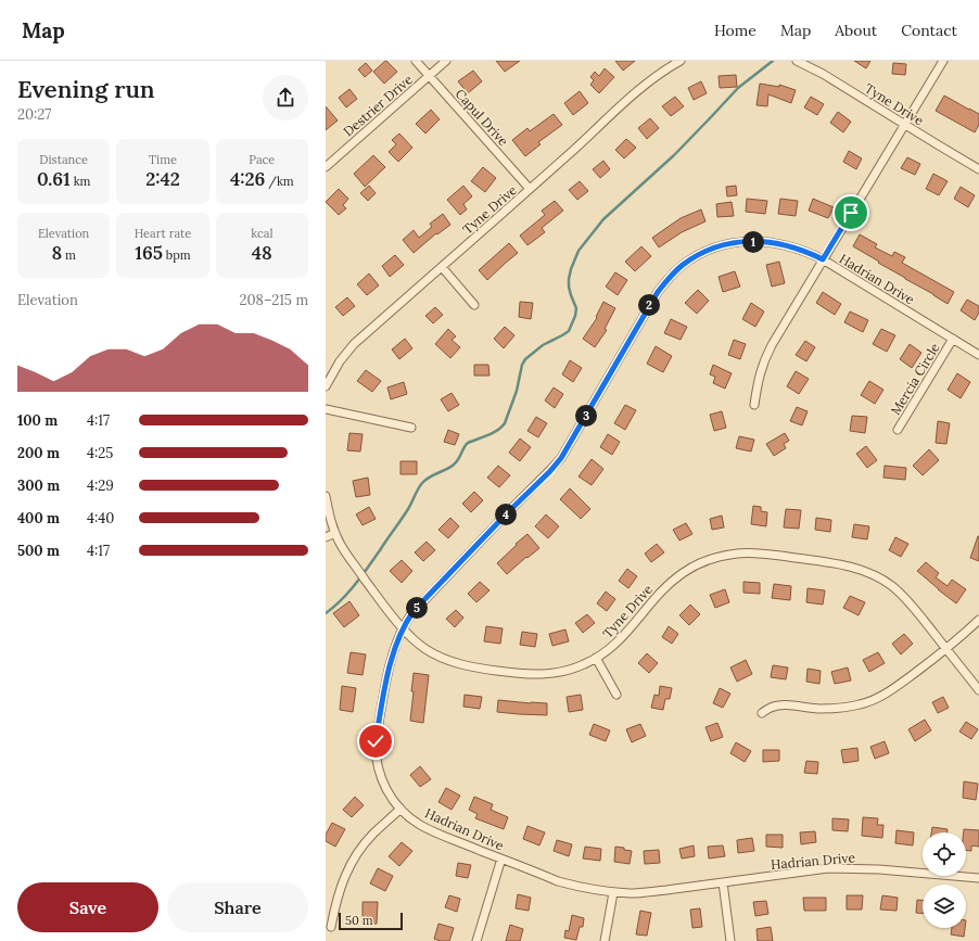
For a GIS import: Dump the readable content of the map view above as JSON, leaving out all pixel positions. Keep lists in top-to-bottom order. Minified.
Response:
{"streets":{"street":["Tyne Drive","Destrier Drive","Capul Drive","Hadrian Drive","Mercia Circle"]},"crossings":[["Tyne Drive","Capul Drive"],["Tyne Drive","Hadrian Drive"],["Destrier Drive","Capul Drive"],["Hadrian Drive","Mercia Circle"]],"scale_bar":"50 m","page":{"header":"Map","nav":["Home","Map","About","Contact"],"heading":["Evening run","20:27"],"stats":[["Distance","0.61 km"],["Time","2:42"],["Pace","4:26 /km"],["Elevation","8 m"],["Heart rate","165 bpm"],["kcal","48"]],"pins":["1","2","3","4","5"],"chart":["Elevation","208–215 m"],"list":[{"name":"100 m","note":"4:17"},{"name":"200 m","note":"4:25"},{"name":"300 m","note":"4:29"},{"name":"400 m","note":"4:40"},{"name":"500 m","note":"4:17"}],"buttons":["Save","Share"],"scale":"50 m"}}
